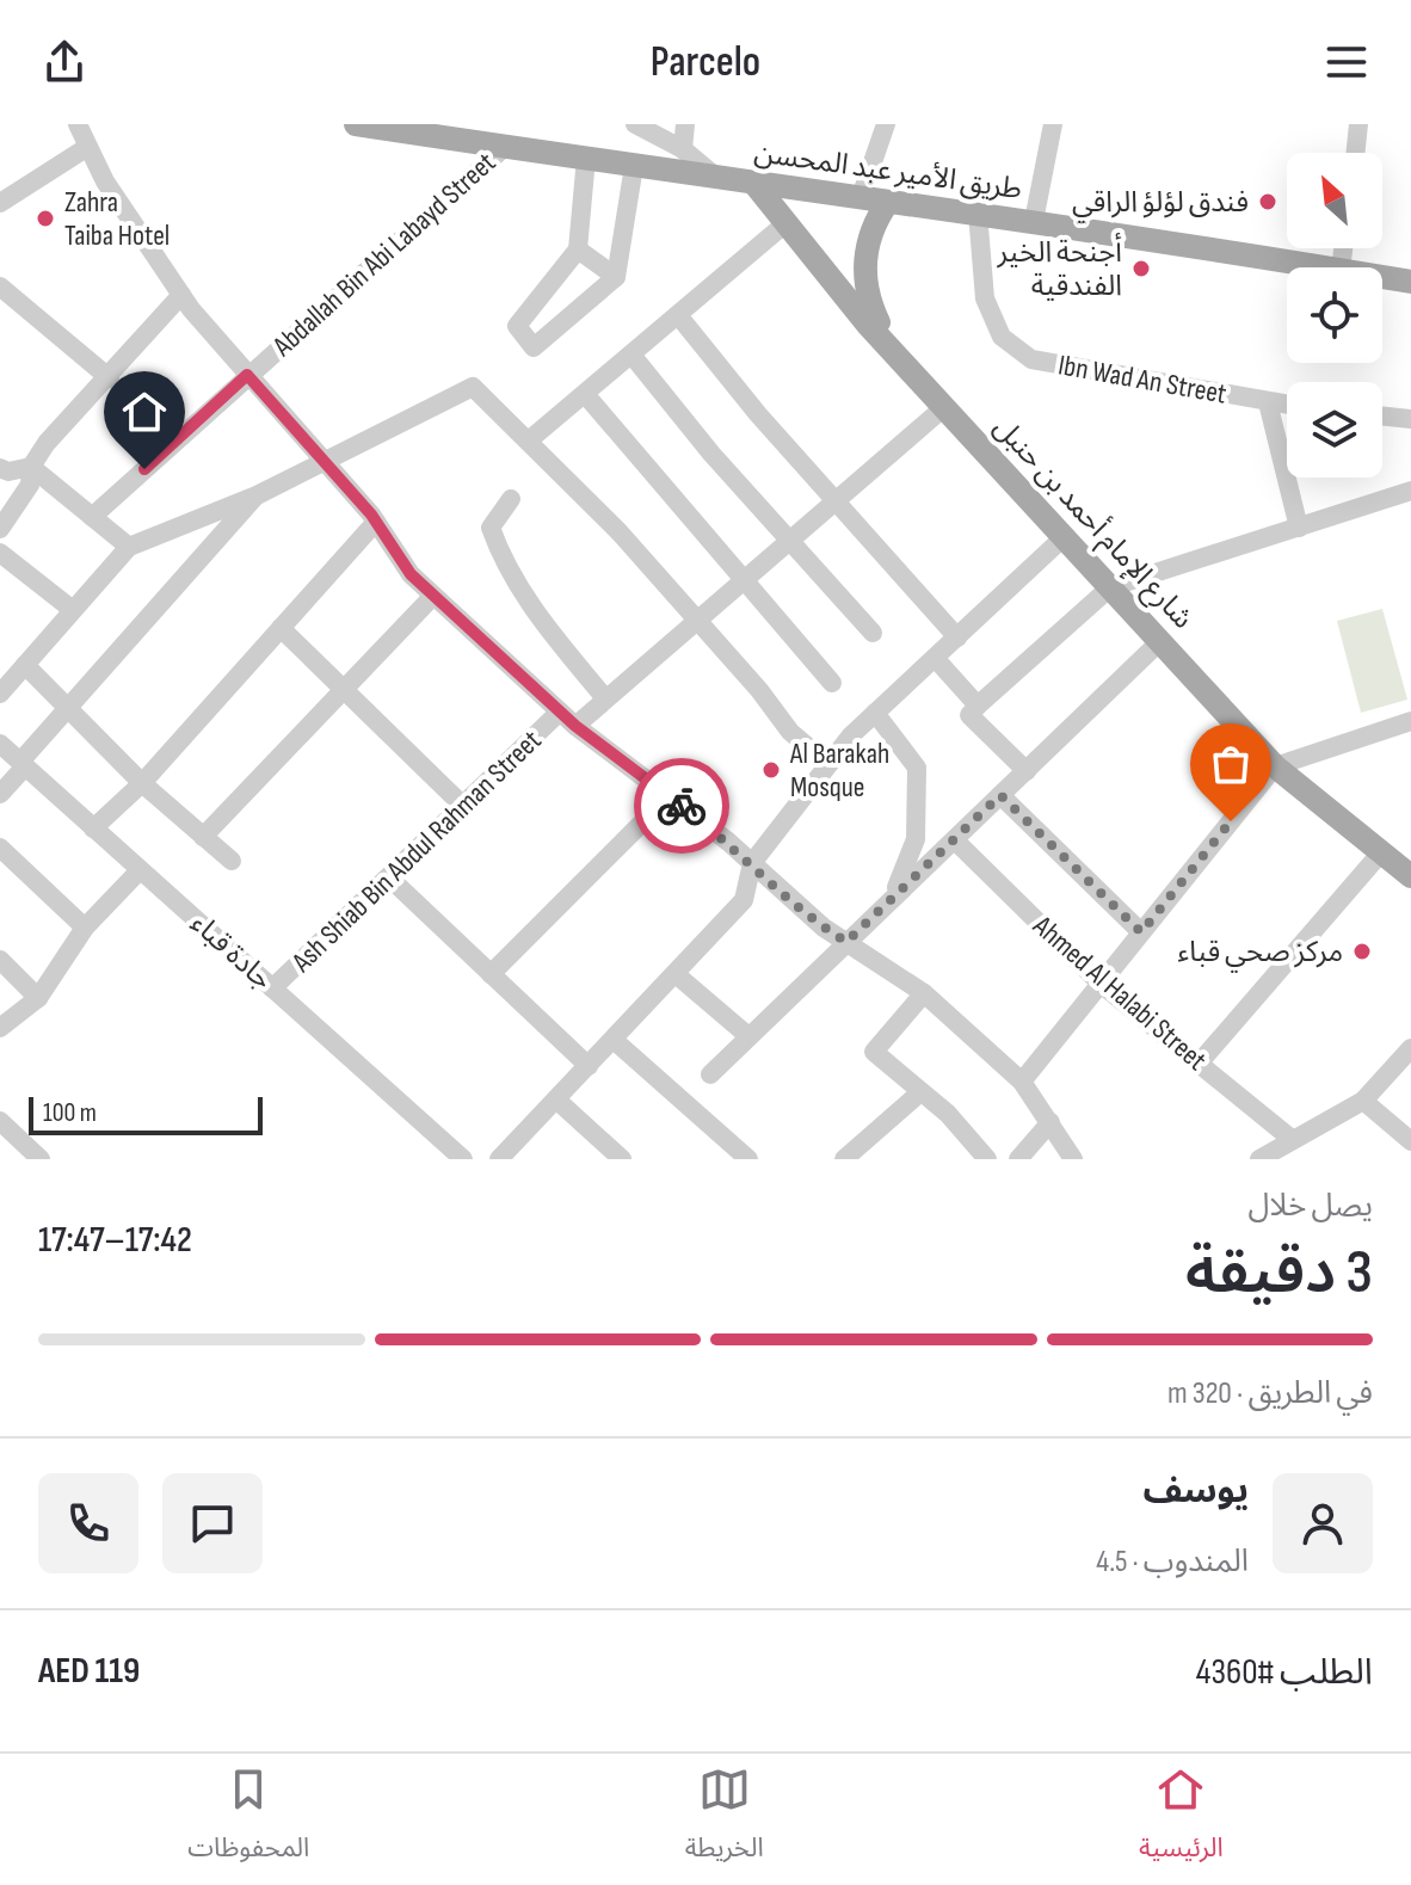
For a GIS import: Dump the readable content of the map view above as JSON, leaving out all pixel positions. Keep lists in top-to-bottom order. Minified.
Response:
{"streets":{"main road":["طريق الأمير عبد المحسن","شارع الإمام أحمد بن حنبل"],"street":["Abdallah Bin Abi Labayd Street","Ibn Wad An Street","Ash Shiab Bin Abdul Rahman Street","جادة قباء","Ahmed Al Halabi Street"]},"crossings":[["طريق الأمير عبد المحسن","Abdallah Bin Abi Labayd Street"],["طريق الأمير عبد المحسن","Ibn Wad An Street"],["طريق الأمير عبد المحسن","شارع الإمام أحمد بن حنبل"],["شارع الإمام أحمد بن حنبل","Ash Shiab Bin Abdul Rahman Street"],["Ash Shiab Bin Abdul Rahman Street","جادة قباء"]],"places":["فندق لؤلؤ الراقي","Zahra Taiba Hotel","أجنحة الخير الفندقية","Al Barakah Mosque","مركز صحي قباء"],"scale_bar":"100 m","north":"top left","page":{"header":"Parcelo","scale":"100 m","heading":["3 دقيقة","يصل خلال","17:42–17:47"],"panel":["يوسف","المندوب · 4.5","الطلب #4360","AED 119"],"bar":"في الطريق · 320 m","tabs":["الرئيسية","الخريطة","المحفوظات"]}}
